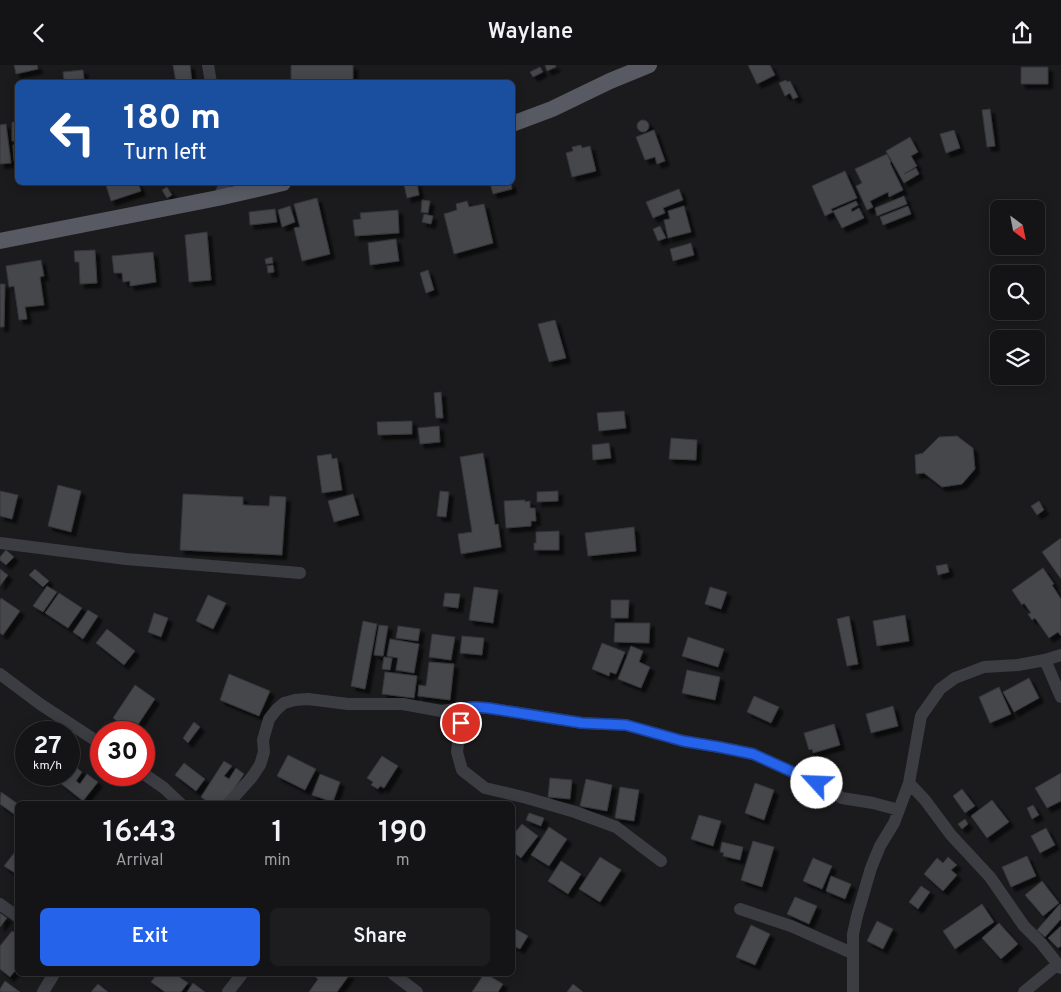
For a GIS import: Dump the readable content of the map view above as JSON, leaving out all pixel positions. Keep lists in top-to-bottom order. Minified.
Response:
{"north":"bottom right","page":{"header":"Waylane","turn":["180 m","Turn left"],"speed":"27 km/h","limit":"30","eta":["16:43","Arrival","1","min","190","m"],"buttons":["Exit","Share"]}}
